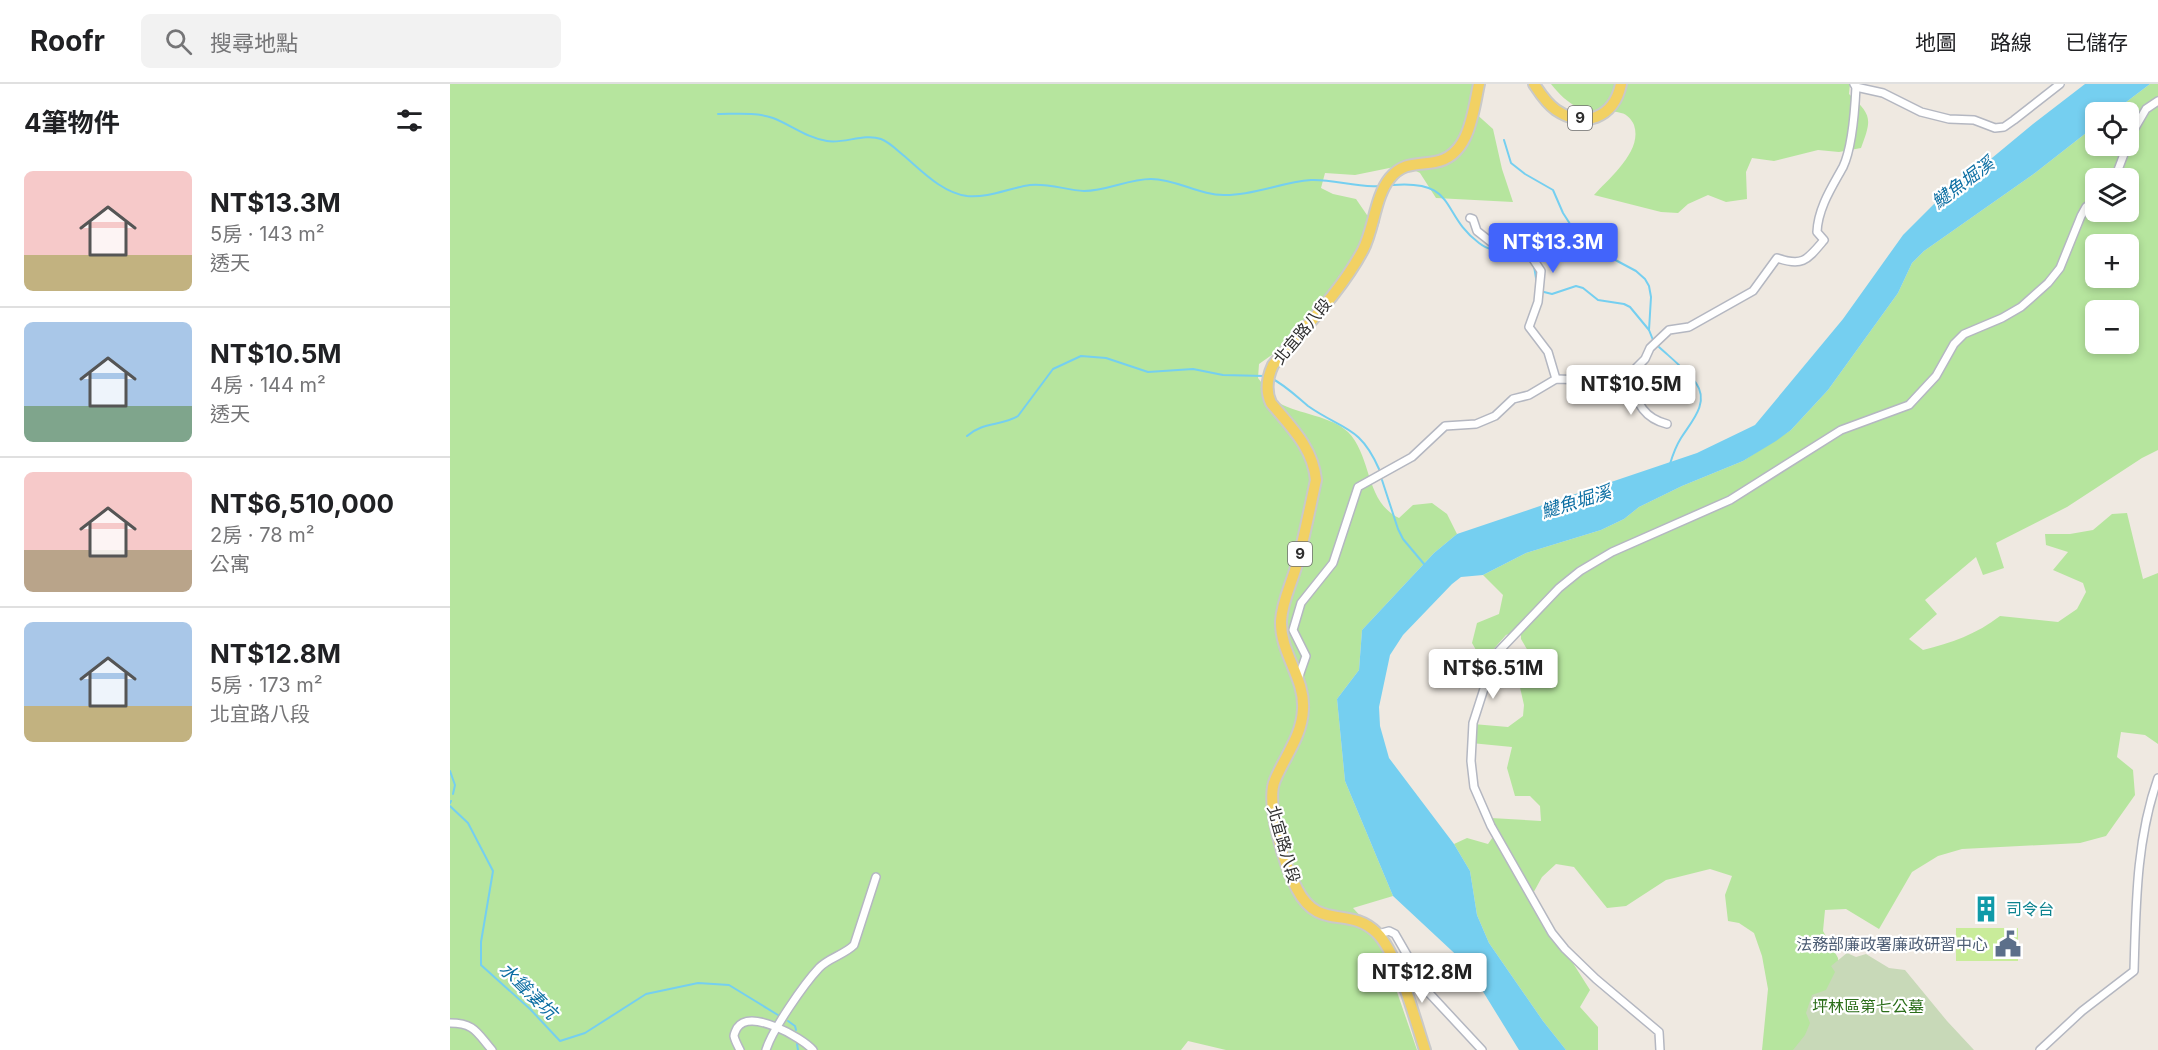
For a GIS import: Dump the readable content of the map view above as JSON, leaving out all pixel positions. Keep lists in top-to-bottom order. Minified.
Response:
{"streets":{"main road":["9","北宜路八段"]},"water":["𩻸魚堀溪","水聳淒坑"],"parks":["坪林區第七公墓"],"places":{"building":["司令台"],"public building":["法務部廉政署廉政研習中心"]},"page":{"header":"Roofr","search":"搜尋地點","nav":["地圖","路線","已儲存"],"heading":"4筆物件","map_buttons":["+","−"],"list":[{"name":"NT$13.3M","note":"5房 · 143 m² · 透天"},{"name":"NT$10.5M","note":"4房 · 144 m² · 透天"},{"name":"NT$6,510,000","note":"2房 · 78 m² · 公寓"},{"name":"NT$12.8M","note":"5房 · 173 m² · 北宜路八段"}],"price":["NT$13.3M","NT$10.5M","NT$6.51M","NT$12.8M"]}}
